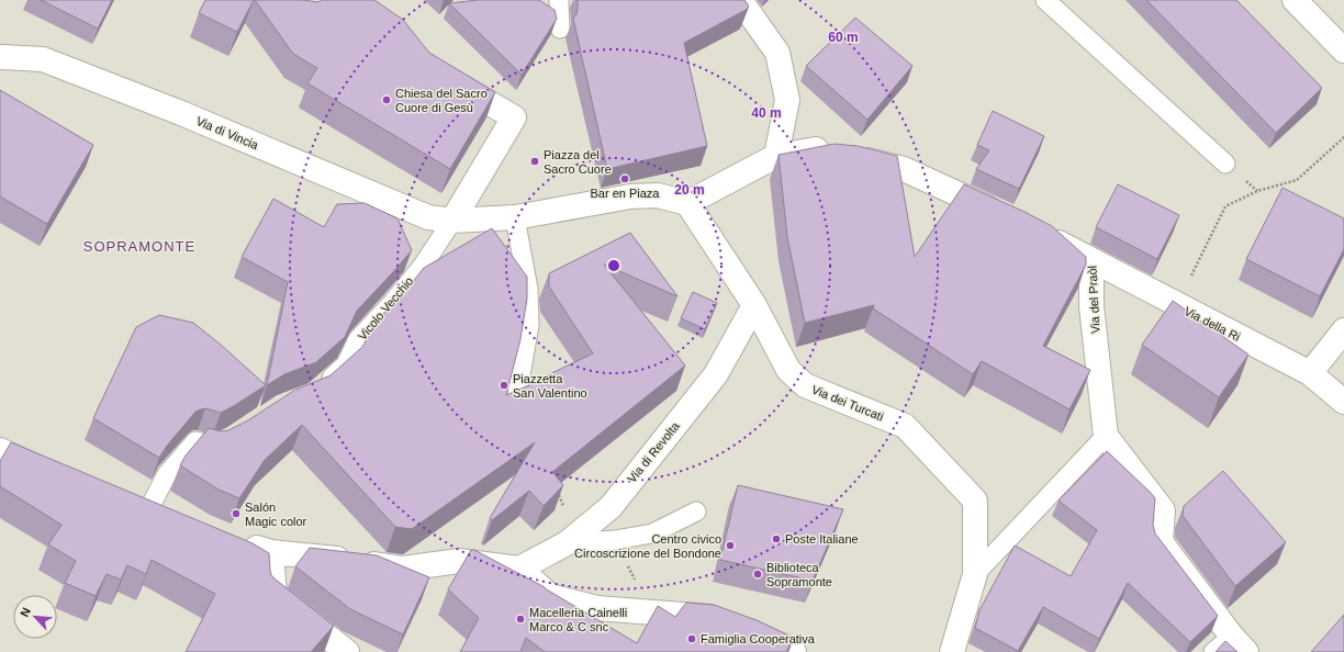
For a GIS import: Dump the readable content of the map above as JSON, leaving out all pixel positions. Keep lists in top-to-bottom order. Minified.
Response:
{"streets":{"street":["Via di Vincia","Via del Praòl","Via della Ri","Via dei Turcati","Via di Revolta"],"lane":["Vicolo Vecchio"]},"crossings":[["Via di Vincia","Vicolo Vecchio"],["Via del Praòl","Via della Ri"],["Via del Praòl","Via dei Turcati"],["Via dei Turcati","Via di Revolta"]],"districts":["SOPRAMONTE"],"places":["Chiesa del Sacro Cuore di Gesù","Piazza del Sacro Cuore","Bar en Piaza","Piazzetta San Valentino","Salón Magic color","Poste Italiane","Centro civico Circoscrizione del Bondone","Biblioteca Sopramonte","Macelleria Cainelli Marco & C snc","Famiglia Cooperativa"],"north":"top left","rings":["60 m","40 m","20 m"]}
